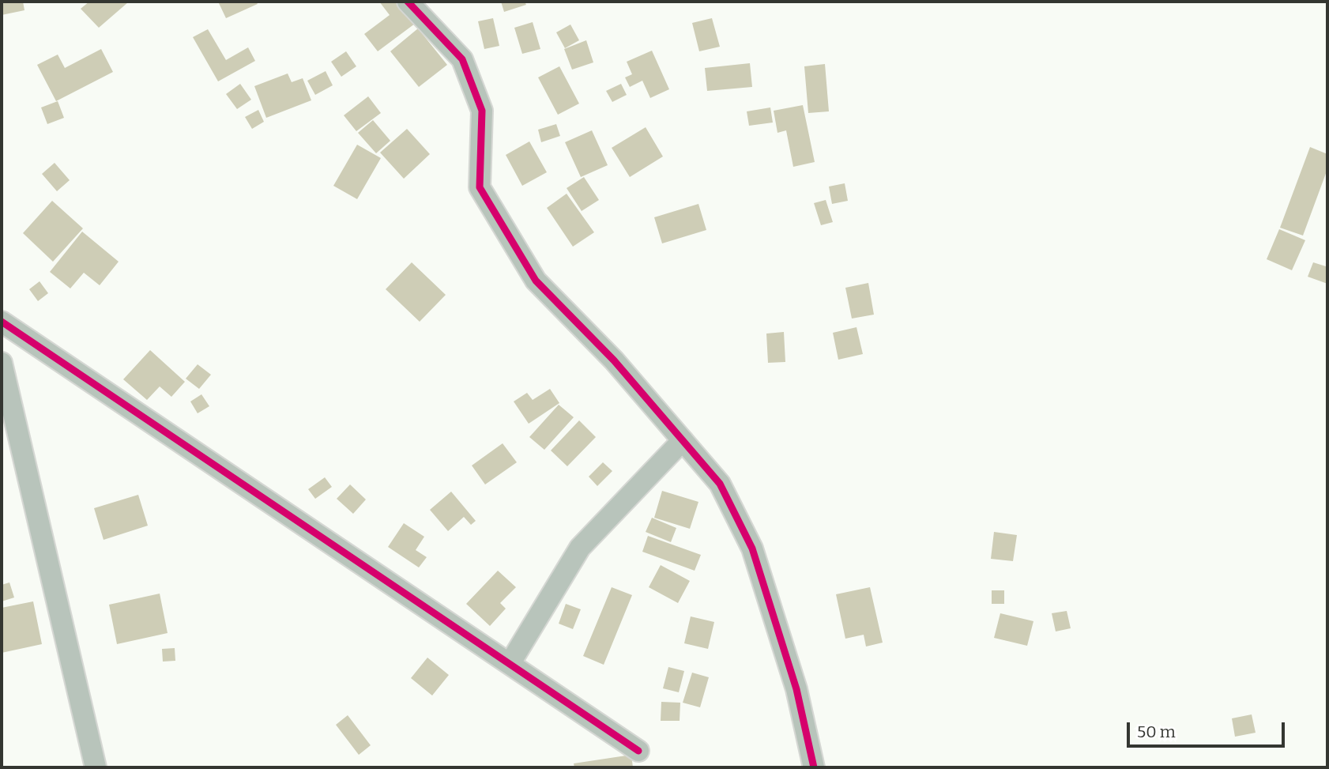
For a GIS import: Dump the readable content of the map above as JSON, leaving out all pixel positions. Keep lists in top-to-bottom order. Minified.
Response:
{"scale_bar":"50 m"}
